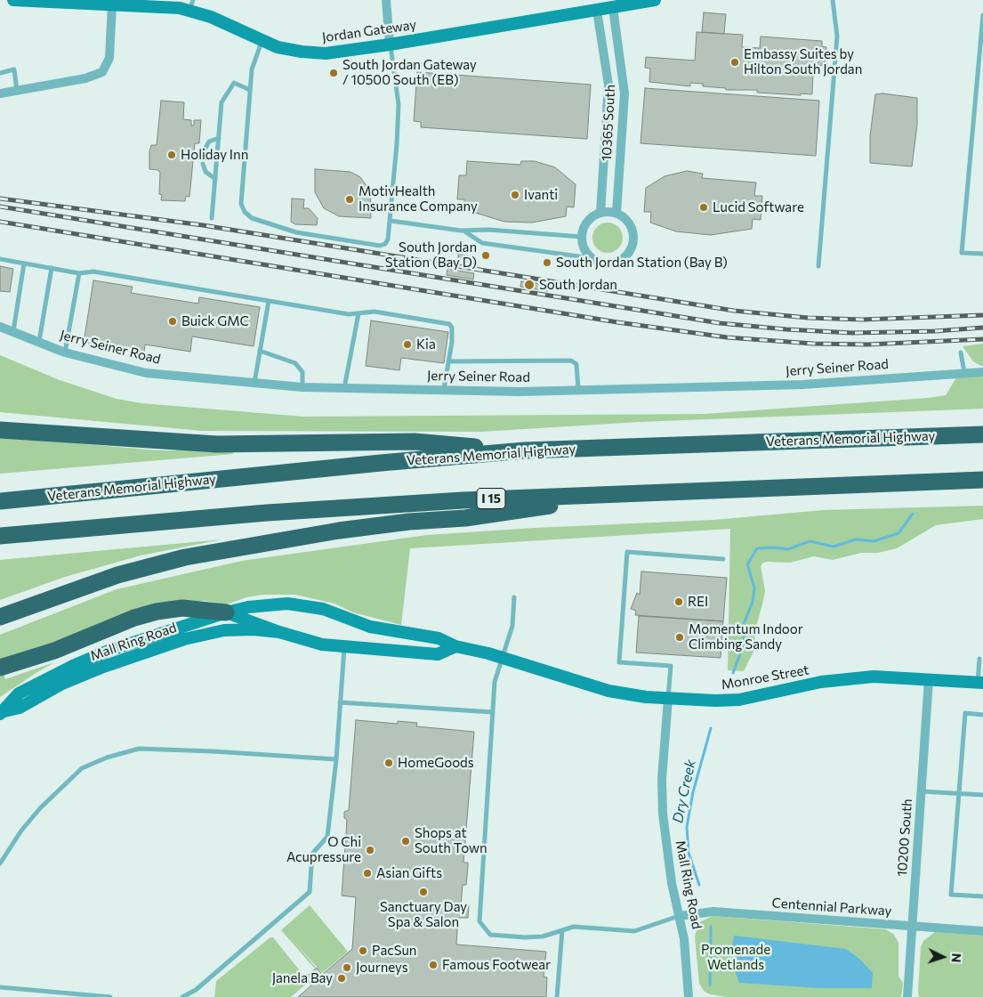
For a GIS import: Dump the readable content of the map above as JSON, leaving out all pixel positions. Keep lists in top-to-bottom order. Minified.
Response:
{"streets":{"highway":["Veterans Memorial Highway","I 15"],"street":["Jordan Gateway","10365 South","Jerry Seiner Road","Mall Ring Road","Monroe Street","10200 South","Centennial Parkway"]},"crossings":[["Jordan Gateway","10365 South"],["Mall Ring Road","Monroe Street"],["Mall Ring Road","Centennial Parkway"],["Monroe Street","10200 South"],["10200 South","Centennial Parkway"]],"water":["Dry Creek"],"parks":["Promenade Wetlands"],"places":["Embassy Suites by Hilton South Jordan","South Jordan Gateway / 10500 South (EB)","Holiday Inn","Ivanti","MotivHealth Insurance Company","Lucid Software","South Jordan Station (Bay D)","South Jordan Station (Bay B)","South Jordan","Buick GMC","Kia","REI","Momentum Indoor Climbing Sandy","HomeGoods","Shops at South Town","O Chi Acupressure","Asian Gifts","Sanctuary Day Spa & Salon","PacSun","Famous Footwear","Journeys","Janela Bay"],"north":"right"}
